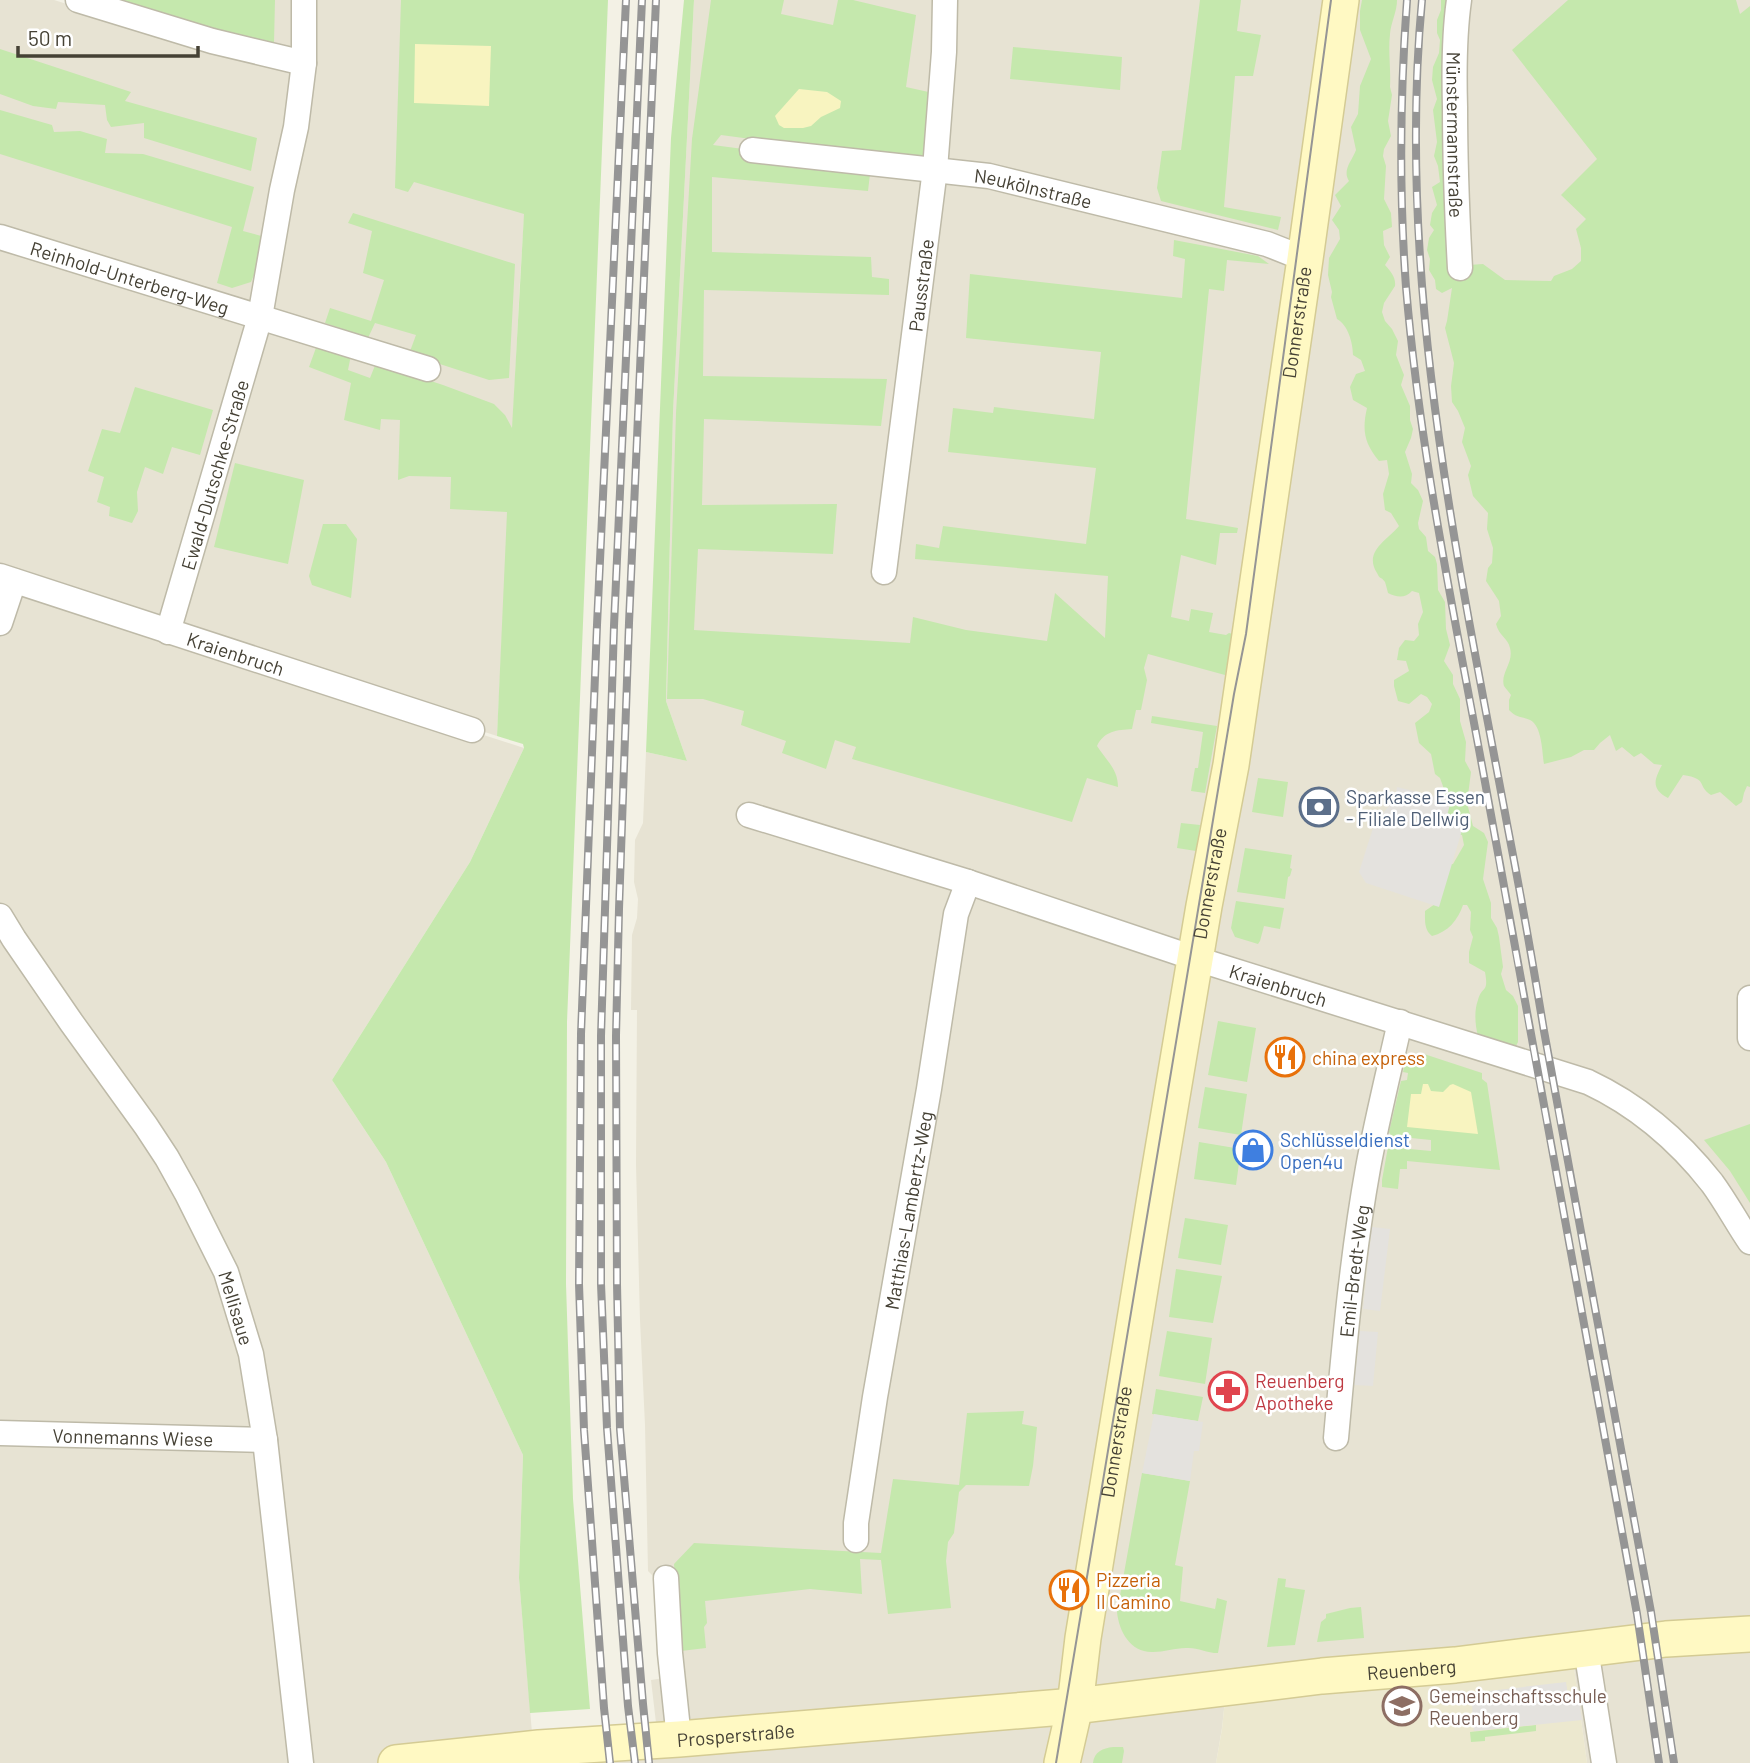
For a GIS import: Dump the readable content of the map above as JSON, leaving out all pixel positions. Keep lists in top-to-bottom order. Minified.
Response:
{"streets":{"main road":["Donnerstraße","Reuenberg","Prosperstraße"],"street":["Münstermannstraße","Neukölnstraße","Reinhold-Unterberg-Weg","Pausstraße","Ewald-Dutschke-Straße","Kraienbruch","Matthias-Lambertz-Weg","Emil-Bredt-Weg","Mellisaue","Vonnemanns Wiese"]},"crossings":[["Neukölnstraße","Pausstraße"],["Neukölnstraße","Donnerstraße"],["Reinhold-Unterberg-Weg","Ewald-Dutschke-Straße"],["Donnerstraße","Kraienbruch"],["Donnerstraße","Reuenberg"],["Donnerstraße","Prosperstraße"],["Ewald-Dutschke-Straße","Kraienbruch"],["Kraienbruch","Matthias-Lambertz-Weg"],["Kraienbruch","Emil-Bredt-Weg"],["Mellisaue","Vonnemanns Wiese"],["Reuenberg","Prosperstraße"]],"places":{"bank":["Sparkasse Essen - Filiale Dellwig"],"restaurant":["china express","Pizzeria Il Camino"],"shop":["Schlüsseldienst Open4u"],"pharmacy":["Reuenberg Apotheke"],"school or university":["Gemeinschaftsschule Reuenberg"]},"scale_bar":"50 m"}
